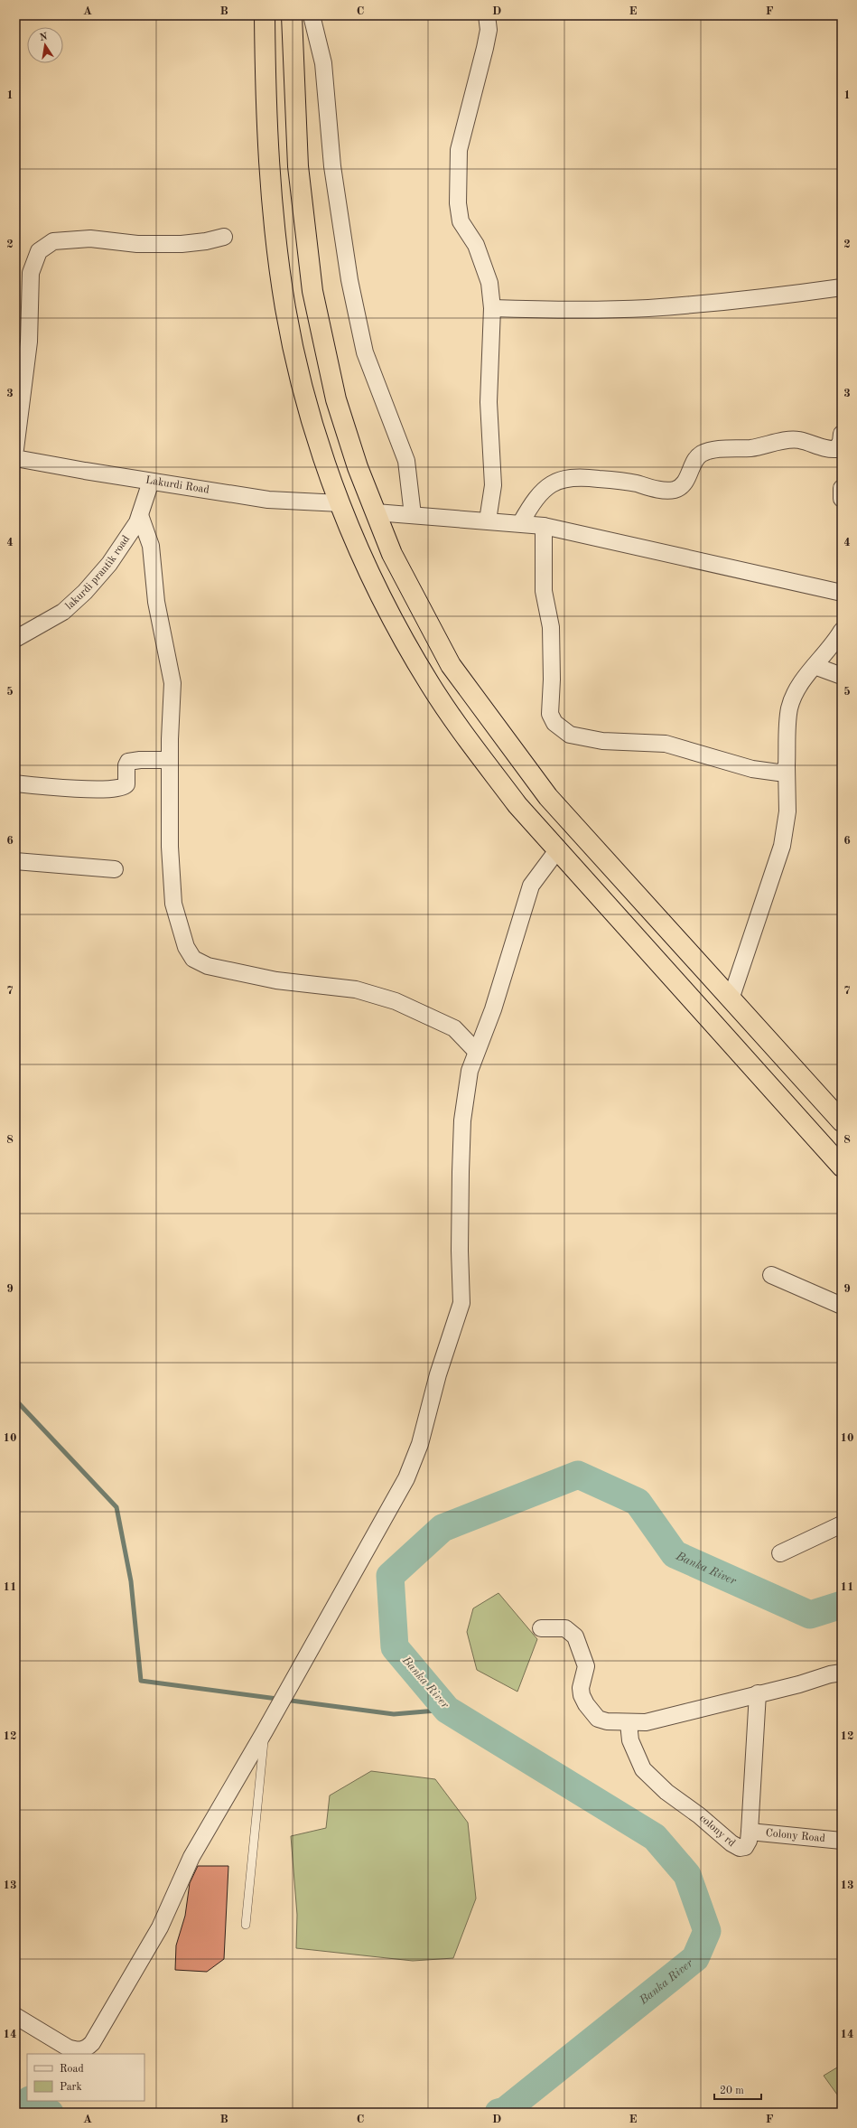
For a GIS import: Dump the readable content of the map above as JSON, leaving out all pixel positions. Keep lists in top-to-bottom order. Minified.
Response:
{"streets":{"street":["Lakurdi Road","lakurdi prantik road","colony rd","Colony Road"]},"crossings":[["Lakurdi Road","lakurdi prantik road"],["colony rd","Colony Road"]],"water":["Banka River"],"legend":["Road","Park"],"scale_bar":"20 m","north":"top","grid":{"columns":["A","B","C","D","E","F"],"rows":["1","2","3","4","5","6","7","8","9","10","11","12","13","14"]}}
